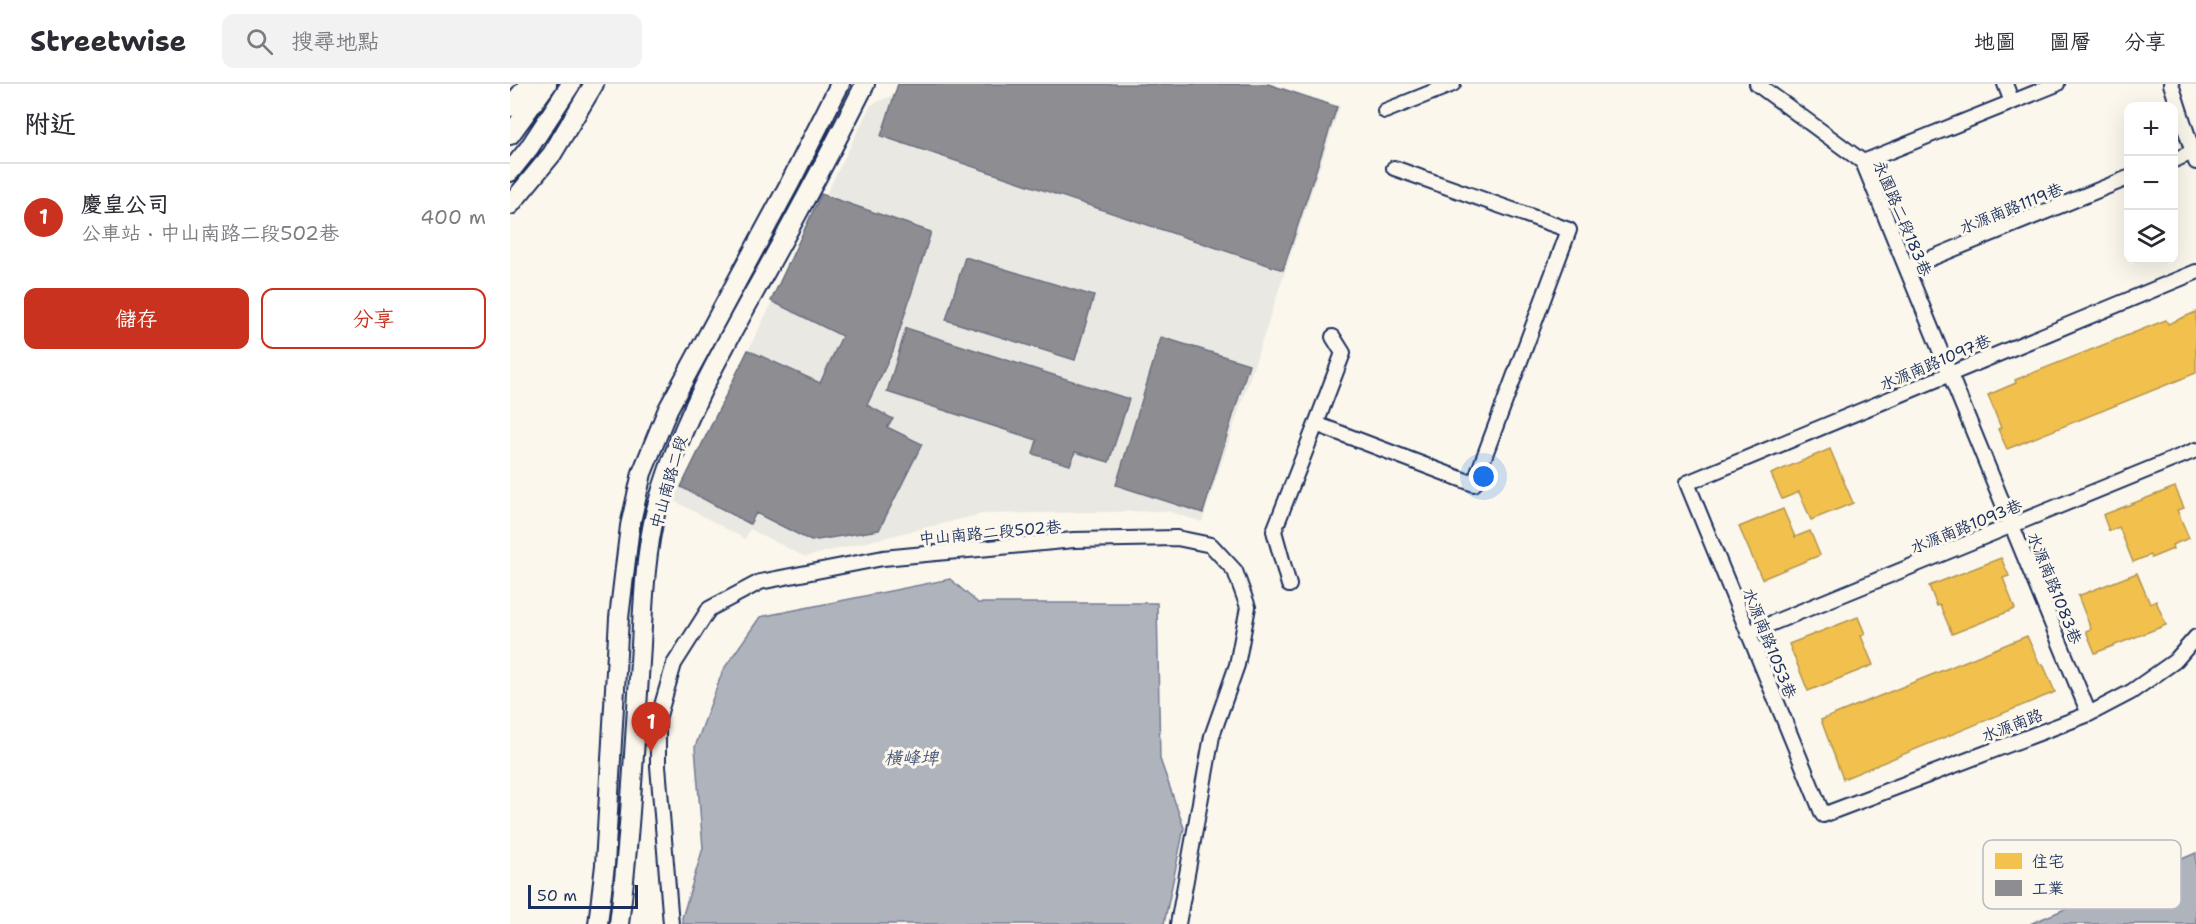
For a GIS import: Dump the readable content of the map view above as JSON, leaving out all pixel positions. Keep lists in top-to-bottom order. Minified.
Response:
{"streets":{"main road":["中山南路二段"],"street":["水源南路1119巷","永園路二段183巷","水源南路1097巷","水源南路1093巷","中山南路二段502巷","水源南路1083巷","水源南路1053巷","水源南路"]},"crossings":[["水源南路1119巷","永園路二段183巷"],["永園路二段183巷","水源南路1097巷"],["永園路二段183巷","水源南路1083巷"],["水源南路1097巷","水源南路1083巷"],["水源南路1097巷","水源南路1053巷"],["水源南路1093巷","水源南路1083巷"],["水源南路1093巷","水源南路1053巷"],["水源南路1083巷","水源南路"],["水源南路1053巷","水源南路"]],"water":["橫峰埤"],"legend":["住宅","工業"],"scale_bar":"50 m","page":{"header":"Streetwise","search":"搜尋地點","nav":["地圖","圖層","分享"],"heading":"附近","map_buttons":["+","−"],"list":[{"mark":"1","name":"慶皇公司","note":"公車站 · 中山南路二段502巷","value":"400 m"}],"buttons":["儲存","分享"],"pins":"1","scale":"50 m"}}
